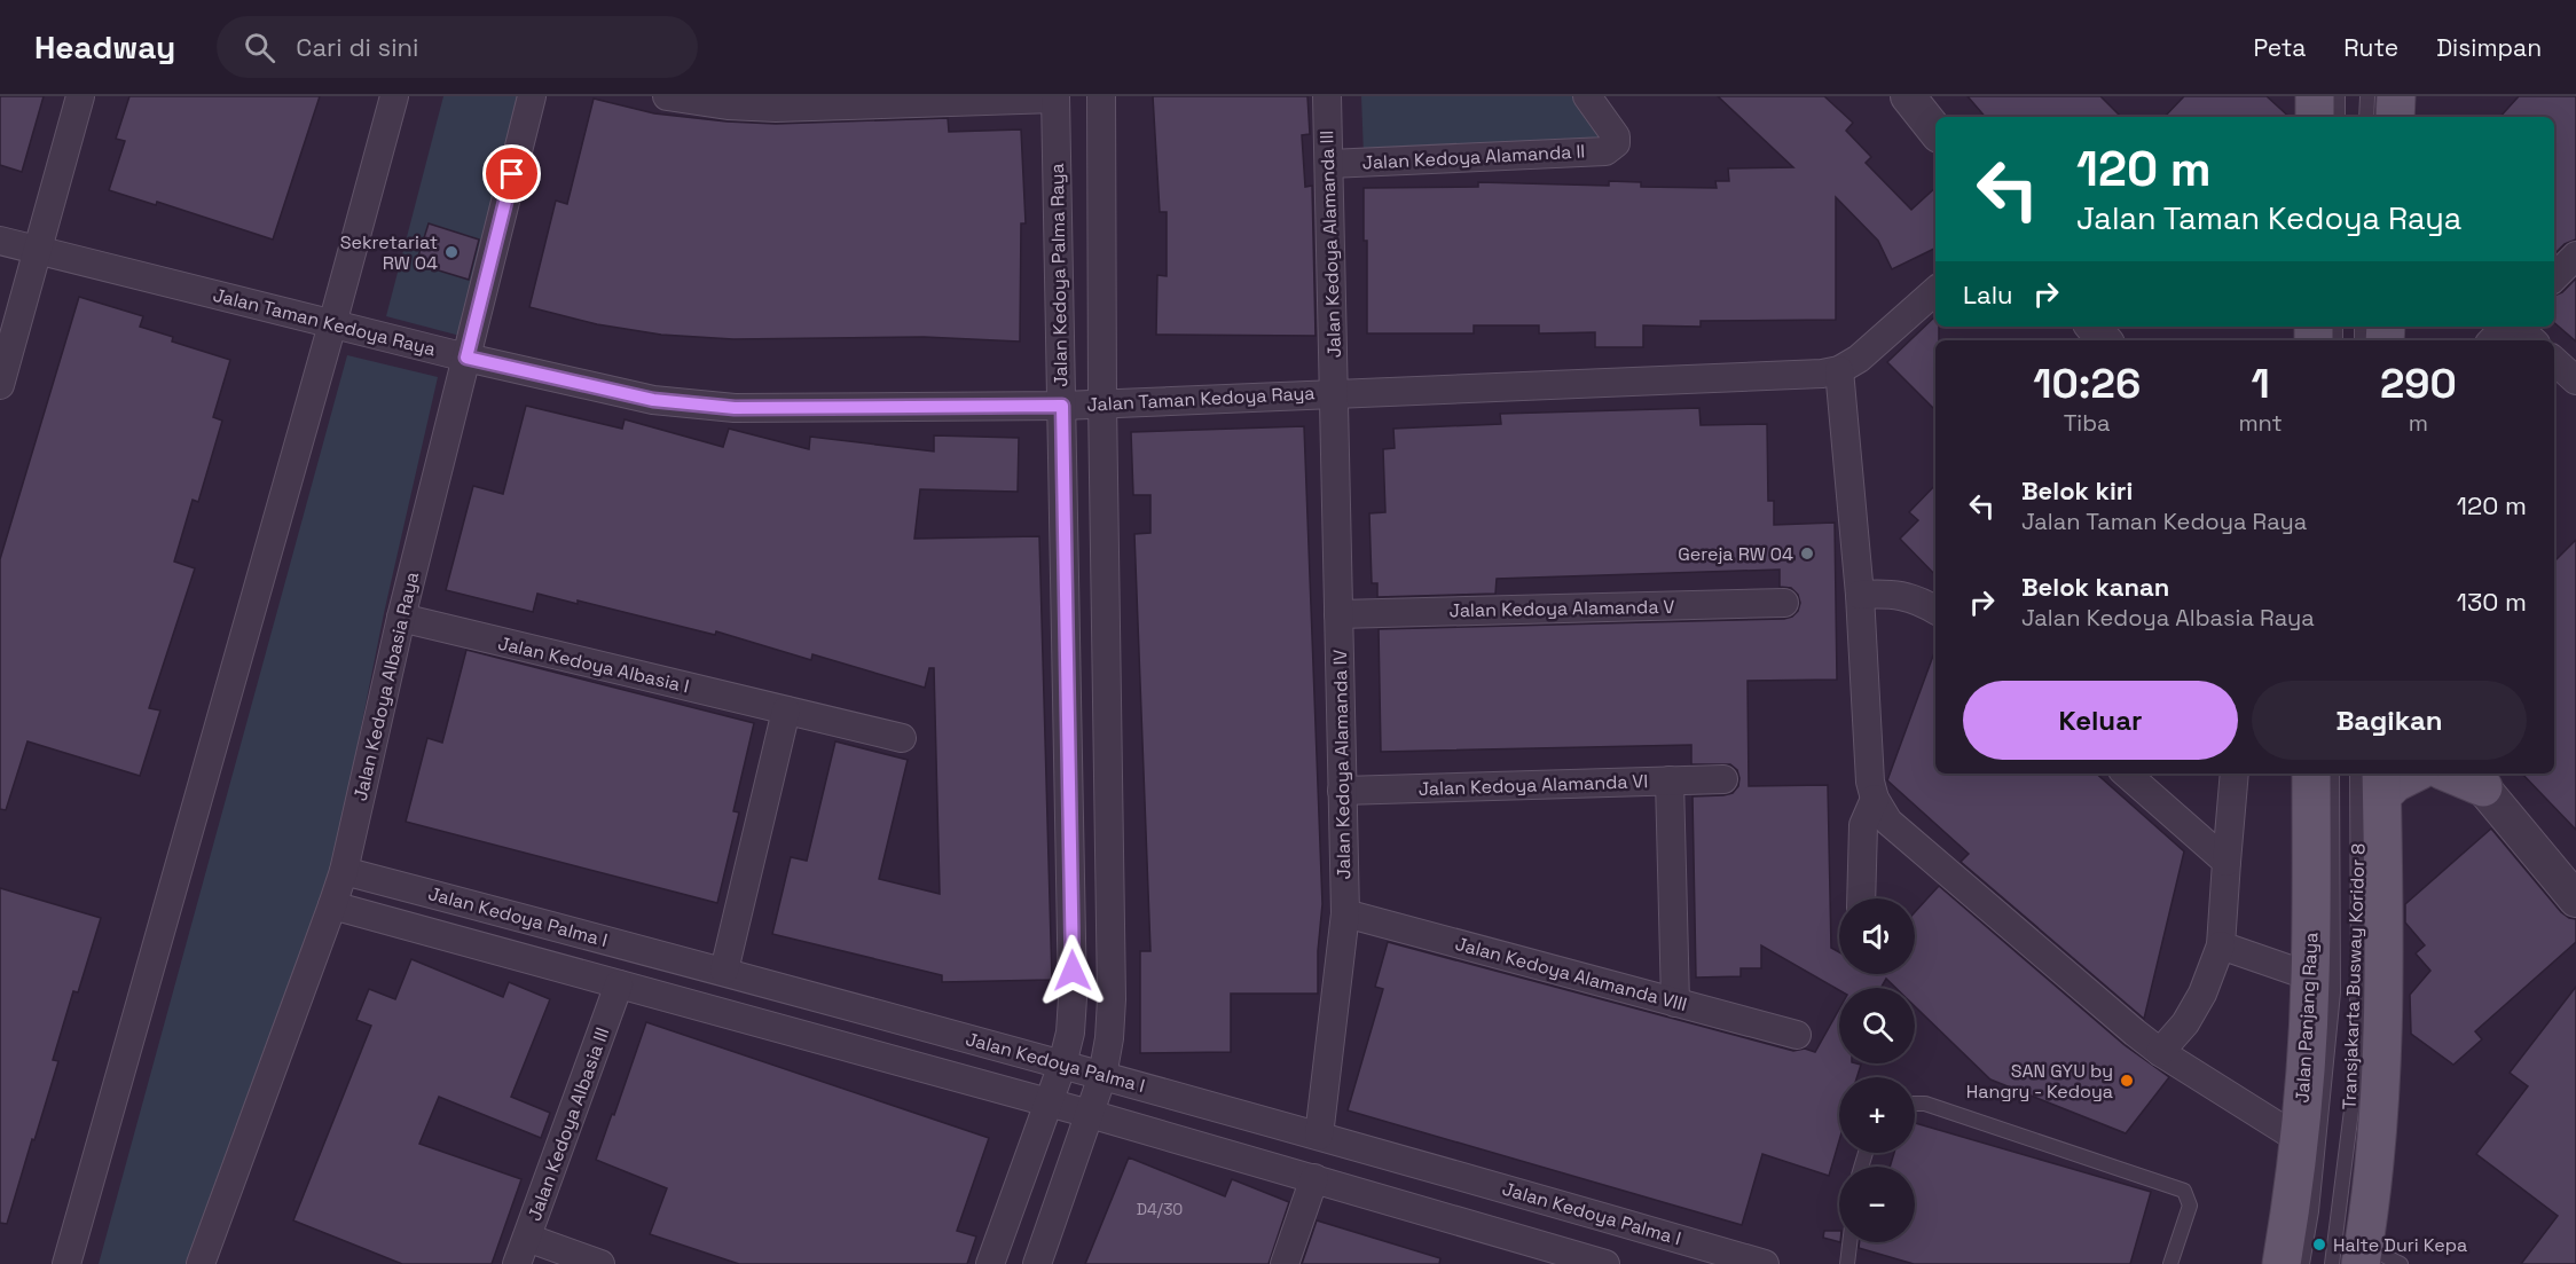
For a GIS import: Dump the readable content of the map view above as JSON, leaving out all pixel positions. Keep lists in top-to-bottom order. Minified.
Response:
{"streets":{"main road":["Jalan Panjang Raya"],"street":["Jalan Kedoya Alamanda II","Jalan Kedoya Alamanda III","Jalan Kedoya Palma Raya","Jalan Taman Kedoya Raya","Jalan Kedoya Alamanda V","Jalan Kedoya Albasia I","Jalan Kedoya Albasia Raya","Jalan Kedoya Alamanda IV","Jalan Kedoya Alamanda VI","Jalan Kedoya Palma I","Jalan Kedoya Alamanda VIII","Jalan Kedoya Albasia III"],"lane":["Transjakarta Busway Koridor 8"]},"crossings":[["Jalan Kedoya Alamanda II","Jalan Kedoya Alamanda III"],["Jalan Kedoya Alamanda III","Jalan Taman Kedoya Raya"],["Jalan Kedoya Alamanda III","Jalan Kedoya Alamanda IV"],["Jalan Kedoya Palma Raya","Jalan Taman Kedoya Raya"],["Jalan Kedoya Palma Raya","Jalan Kedoya Palma I"],["Jalan Taman Kedoya Raya","Jalan Kedoya Albasia Raya"],["Jalan Taman Kedoya Raya","Jalan Kedoya Alamanda IV"],["Jalan Kedoya Alamanda V","Jalan Kedoya Alamanda IV"],["Jalan Kedoya Albasia I","Jalan Kedoya Albasia Raya"],["Jalan Kedoya Albasia Raya","Jalan Kedoya Palma I"],["Jalan Kedoya Alamanda IV","Jalan Kedoya Alamanda VI"],["Jalan Kedoya Alamanda IV","Jalan Kedoya Palma I"],["Jalan Kedoya Alamanda IV","Jalan Kedoya Alamanda VIII"],["Jalan Kedoya Palma I","Jalan Kedoya Albasia III"]],"places":["Sekretariat RW 04","Gereja RW 04","SAN GYU by Hangry - Kedoya","Halte Duri Kepa"],"house_numbers":["D4/30"],"page":{"header":"Headway","search":"Cari di sini","nav":["Peta","Rute","Disimpan"],"turn":["120 m","Jalan Taman Kedoya Raya"],"then":"Lalu","eta":["10:26","Tiba","1","mnt","290","m"],"list":[{"name":"Belok kiri","note":"Jalan Taman Kedoya Raya","value":"120 m"},{"name":"Belok kanan","note":"Jalan Kedoya Albasia Raya","value":"130 m"}],"buttons":["Keluar","Bagikan"],"map_buttons":["+","−"]}}
